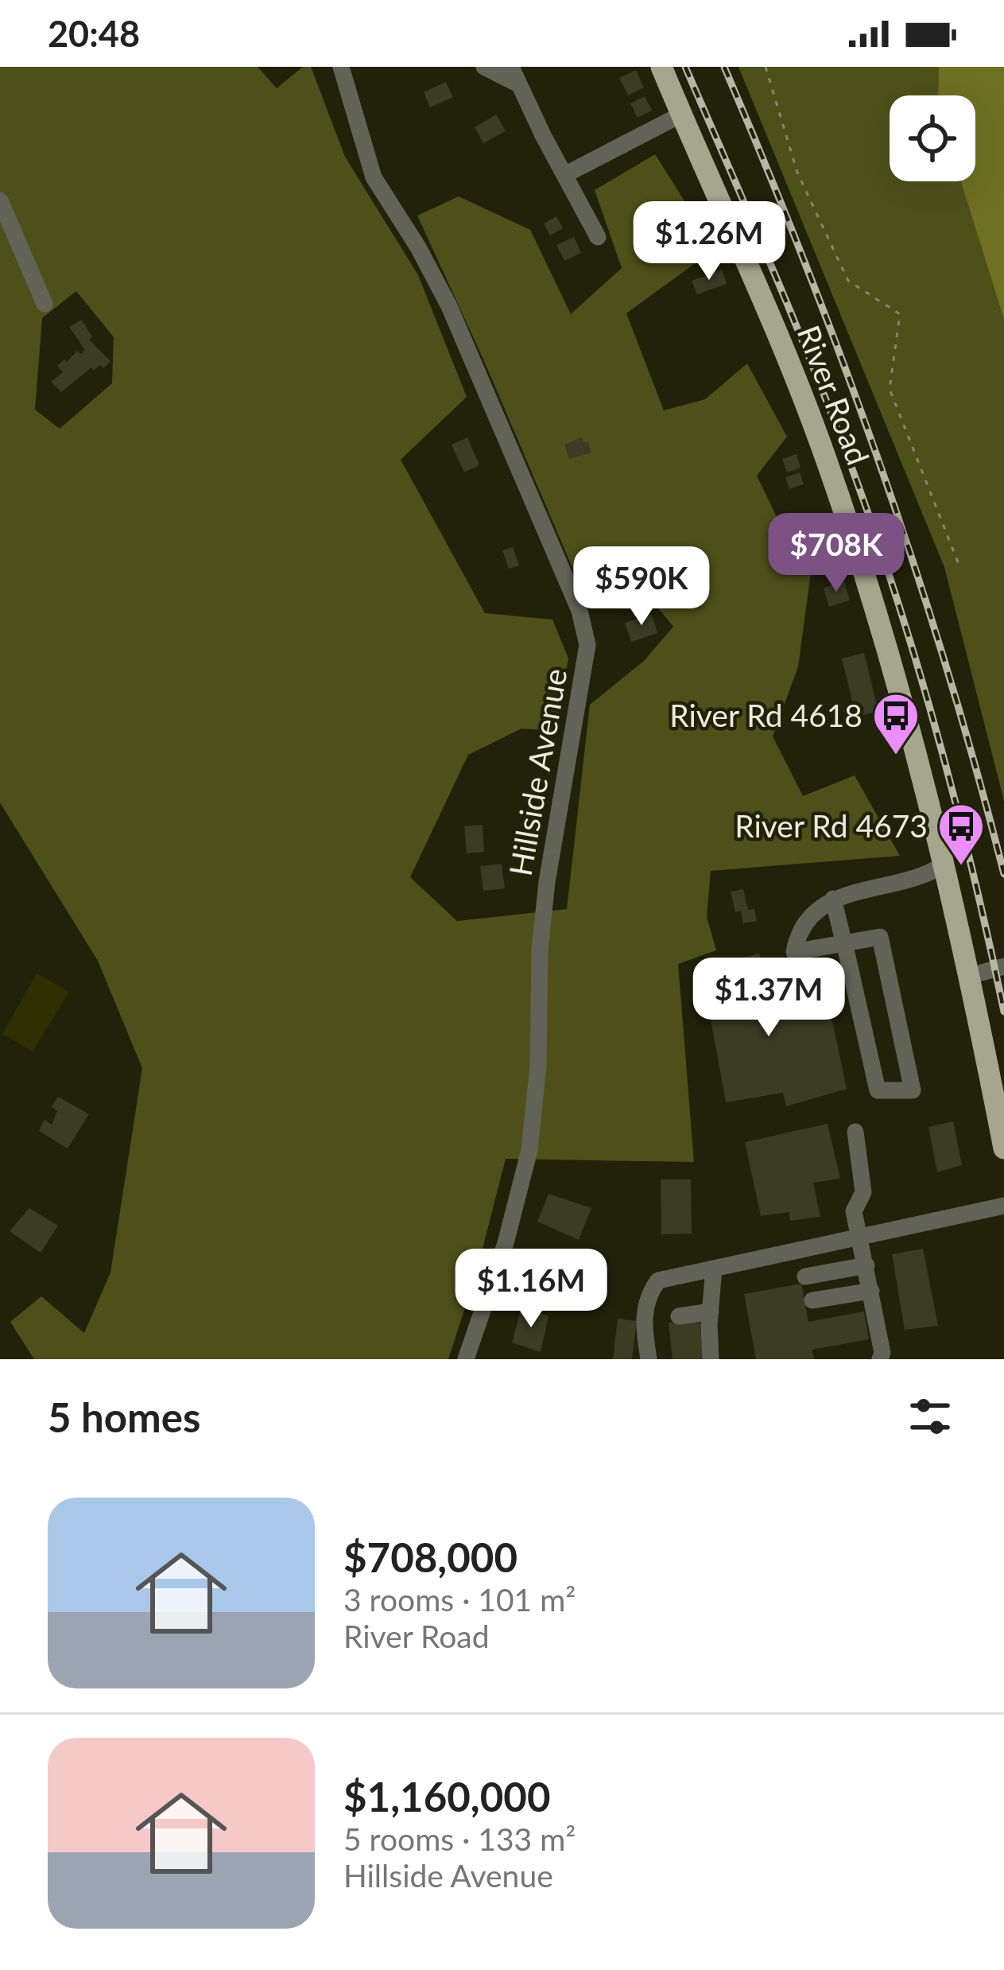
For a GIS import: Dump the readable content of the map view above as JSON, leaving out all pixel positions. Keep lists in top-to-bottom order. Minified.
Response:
{"streets":{"main road":["River Road"],"street":["Hillside Avenue"]},"places":{"bus stop":["River Rd 4618","River Rd 4673"]},"page":{"status":"20:48","price":["$1.26M","$708K","$590K","$1.37M","$1.16M"],"heading":"5 homes","list":[{"name":"$708,000","note":"3 rooms · 101 m² · River Road"},{"name":"$1,160,000","note":"5 rooms · 133 m² · Hillside Avenue"}]}}
